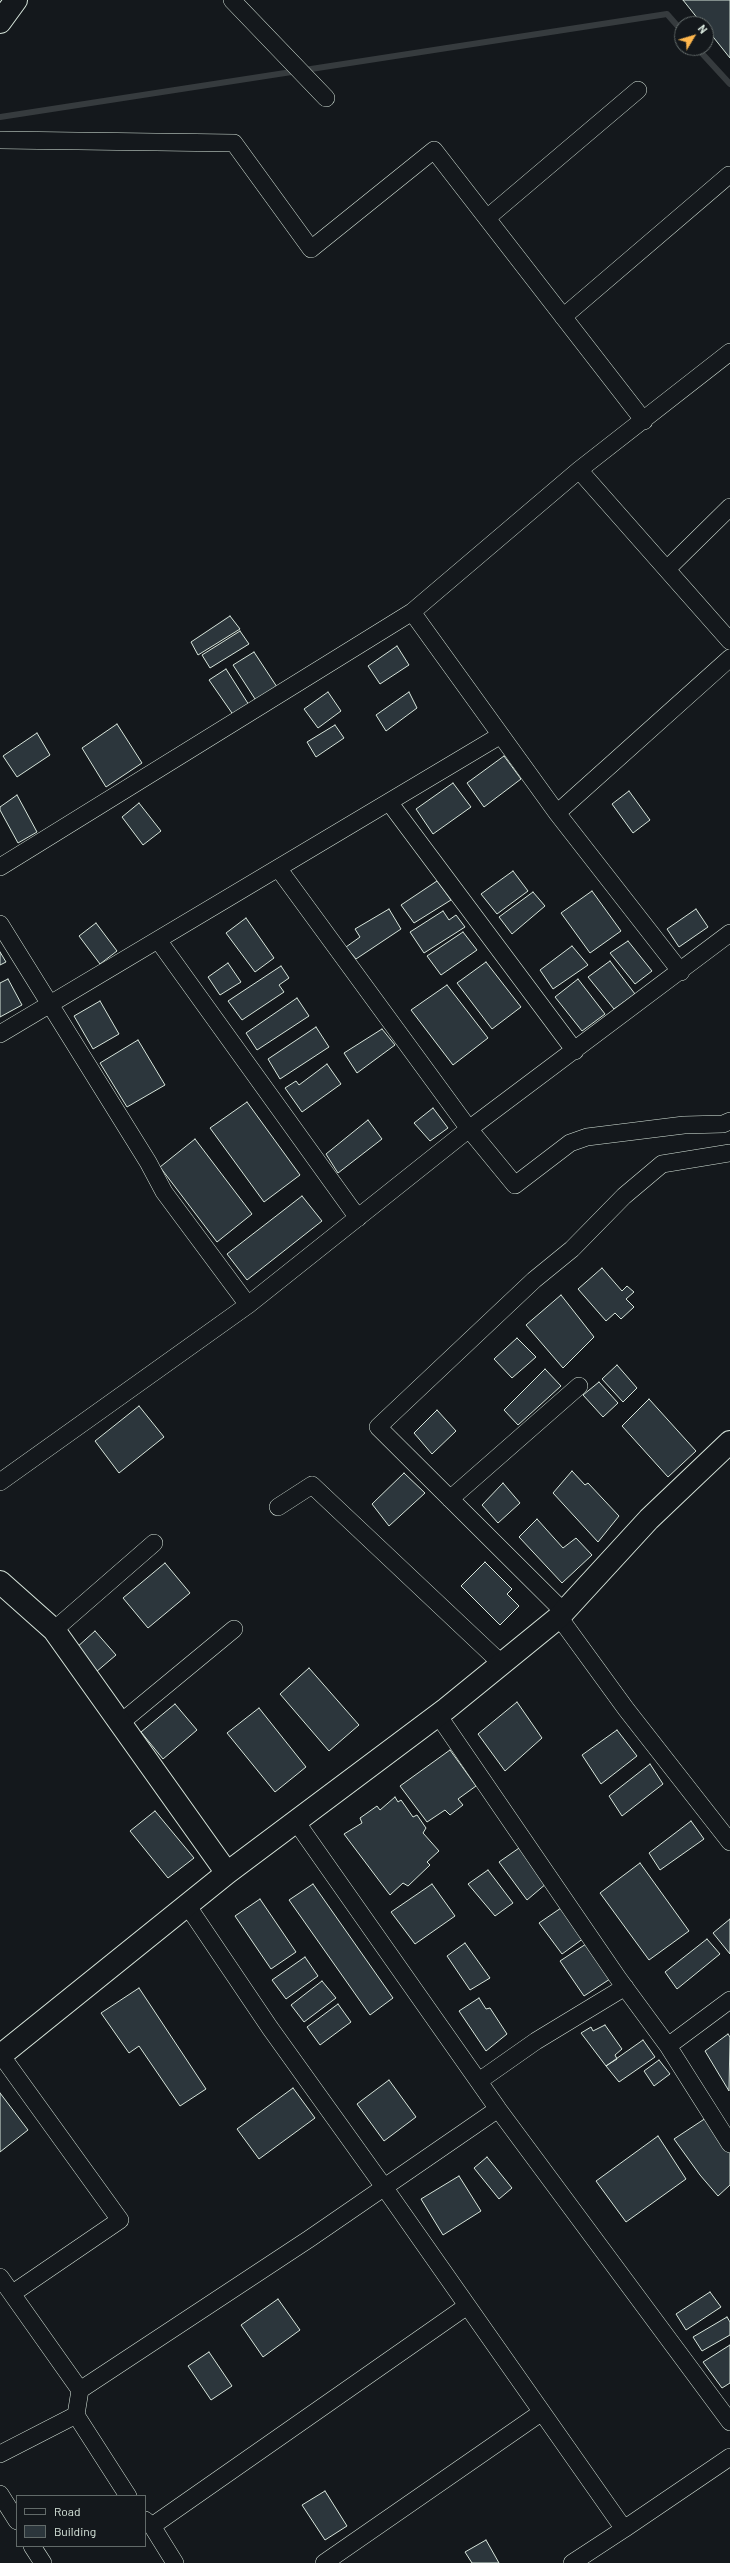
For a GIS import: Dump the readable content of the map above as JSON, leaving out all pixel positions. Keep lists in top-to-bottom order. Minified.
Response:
{"legend":["Road","Building"],"north":"top right"}
